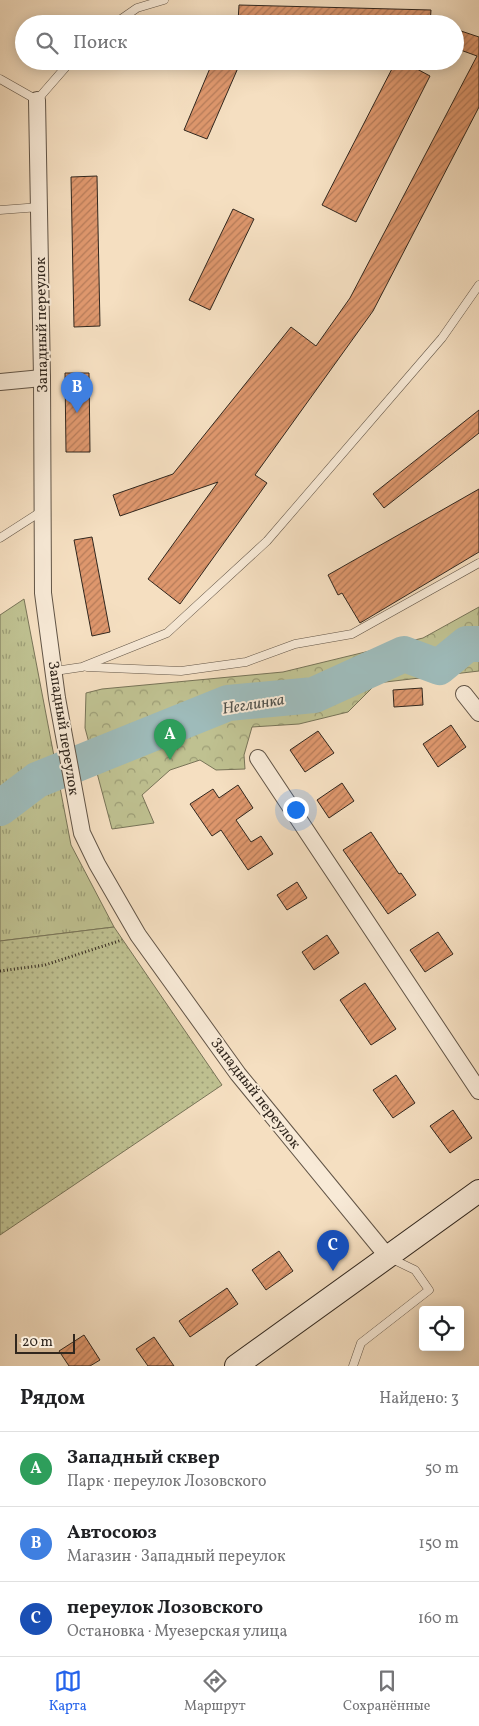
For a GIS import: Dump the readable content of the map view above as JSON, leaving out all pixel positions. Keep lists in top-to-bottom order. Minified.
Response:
{"streets":{"street":["Западный переулок"]},"water":["Неглинка"],"scale_bar":"20 m","page":{"search":"Поиск","pins":["B","A","C"],"scale":"20 m","heading":["Рядом","Найдено: 3"],"list":[{"mark":"A","name":"Западный сквер","note":"Парк · переулок Лозовского","value":"50 m"},{"mark":"B","name":"Автосоюз","note":"Магазин · Западный переулок","value":"150 m"},{"mark":"C","name":"переулок Лозовского","note":"Остановка · Муезерская улица","value":"160 m"}],"nav":["Карта","Маршрут","Сохранённые"]}}
